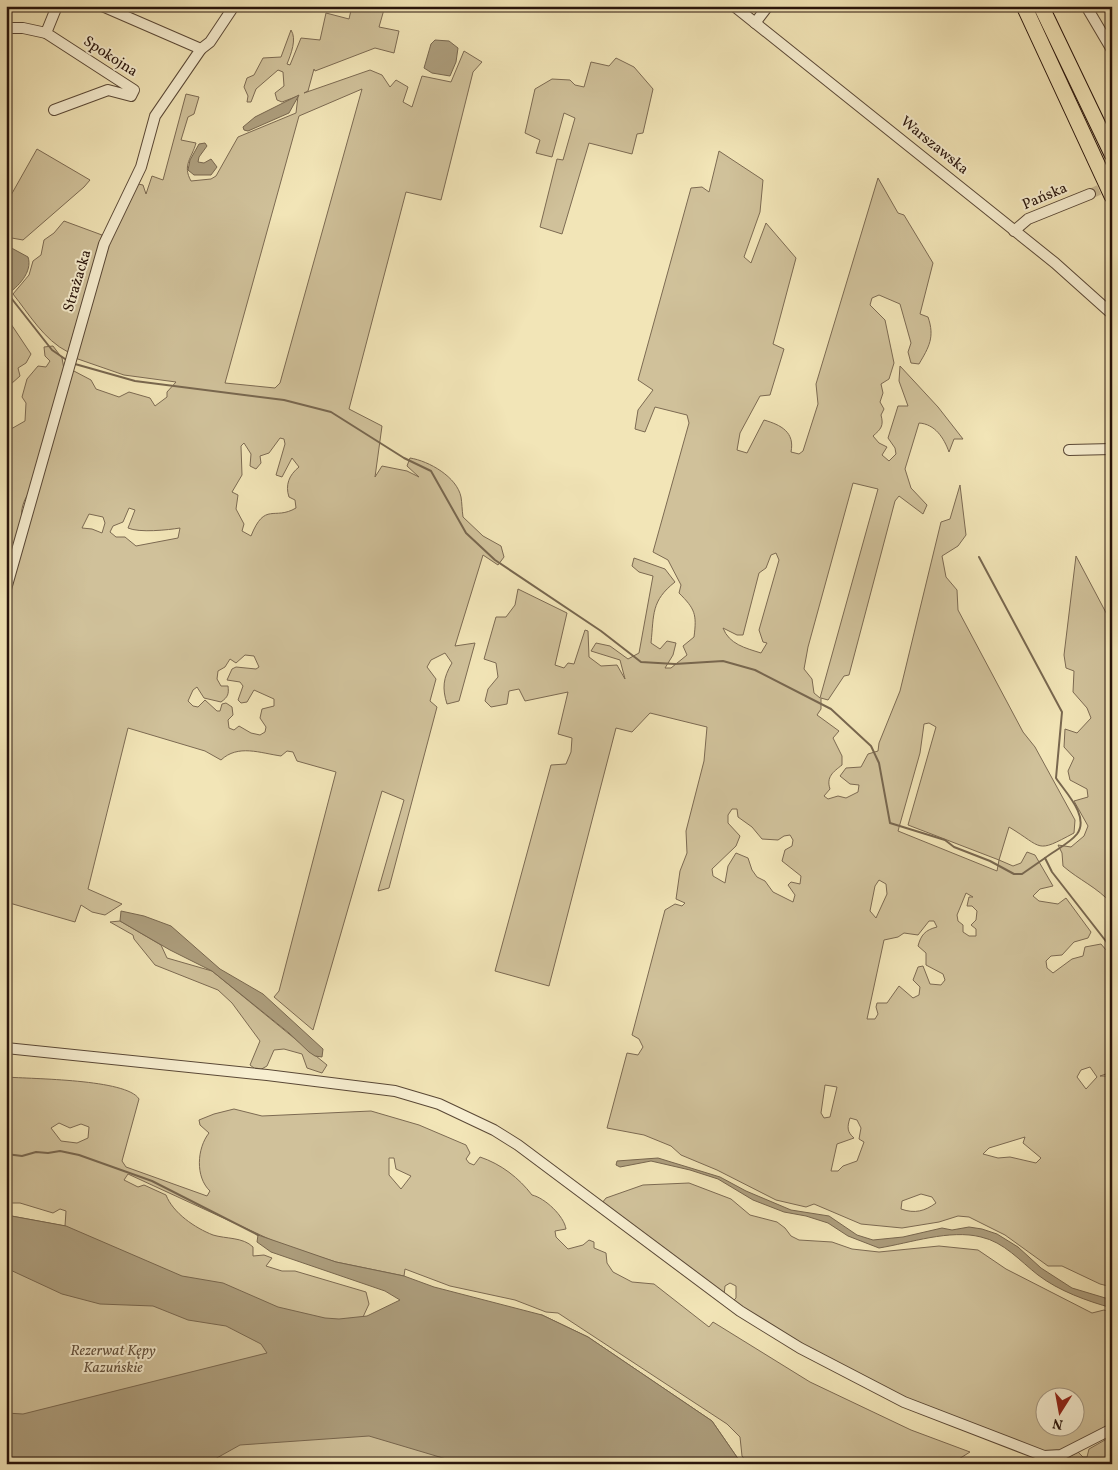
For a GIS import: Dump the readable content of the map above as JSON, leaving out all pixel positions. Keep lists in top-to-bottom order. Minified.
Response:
{"streets":{"street":["Spokojna","Warszawska","Pańska","Strażacka"]},"crossings":[["Warszawska","Pańska"]],"parks":["Rezerwat Kępy Kazuńskie"],"north":"bottom"}
